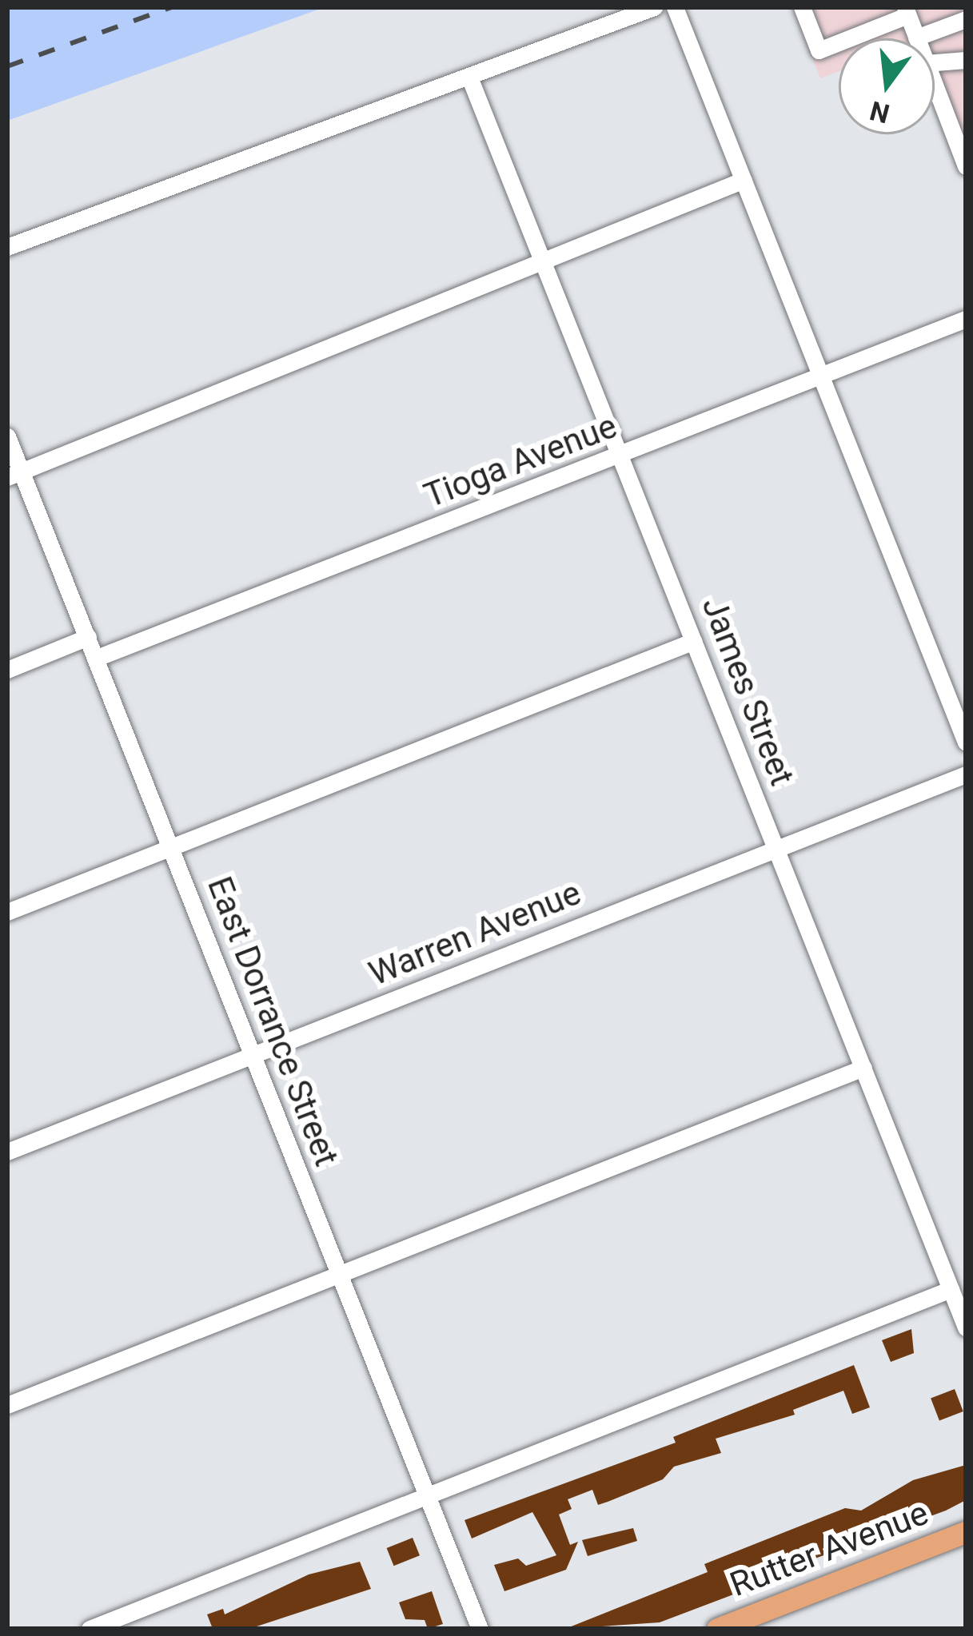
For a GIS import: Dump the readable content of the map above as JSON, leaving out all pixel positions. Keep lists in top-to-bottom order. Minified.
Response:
{"streets":{"main road":["Rutter Avenue"],"street":["Tioga Avenue","James Street","Warren Avenue","East Dorrance Street"]},"crossings":[["Tioga Avenue","James Street"],["Tioga Avenue","East Dorrance Street"],["James Street","Warren Avenue"],["Warren Avenue","East Dorrance Street"]],"north":"bottom"}
